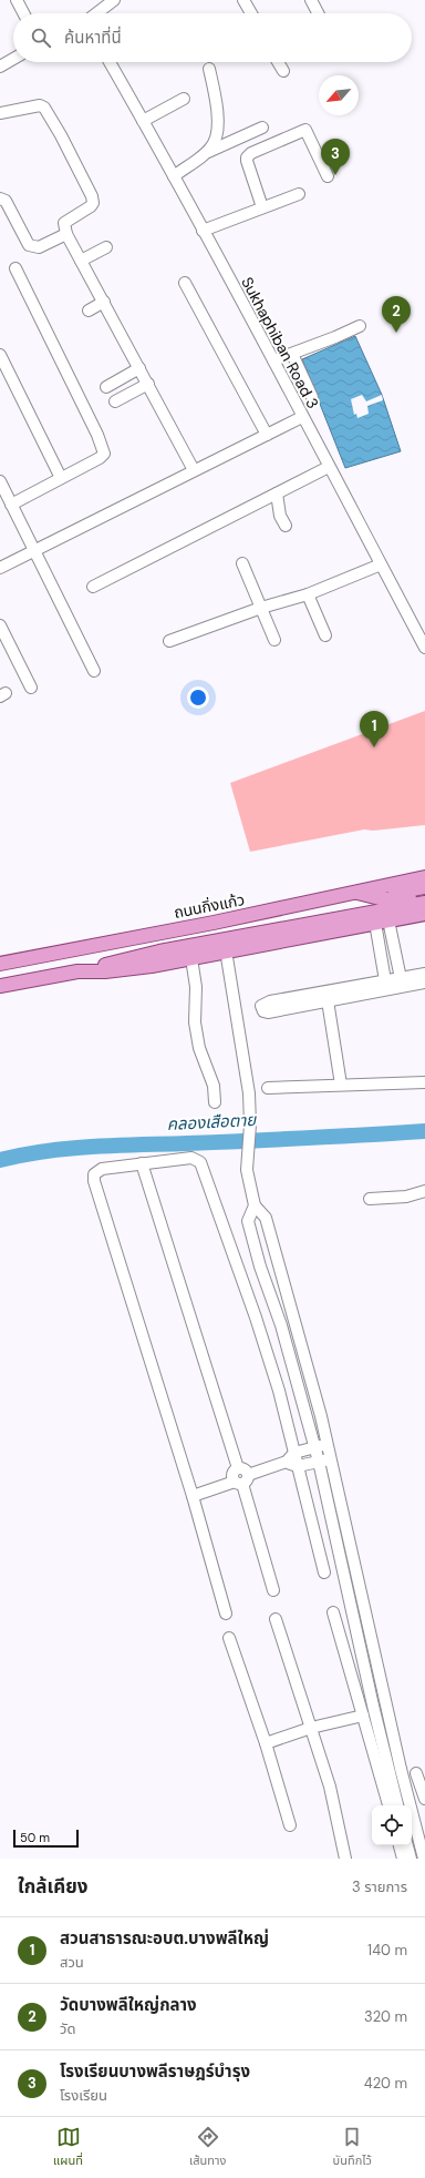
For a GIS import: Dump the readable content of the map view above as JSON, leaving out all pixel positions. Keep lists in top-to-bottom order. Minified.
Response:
{"streets":{"main road":["ถนนกิ่งแก้ว"],"street":["Sukhaphiban Road 3"]},"water":["คลองเสือตาย"],"scale_bar":"50 m","north":"bottom left","page":{"search":"ค้นหาที่นี่","pins":["3","2","1"],"scale":"50 m","heading":["ใกล้เคียง","3 รายการ"],"list":[{"mark":"1","name":"สวนสาธารณะอบต.บางพลีใหญ่","note":"สวน","value":"140 m"},{"mark":"2","name":"วัดบางพลีใหญ่กลาง","note":"วัด","value":"320 m"},{"mark":"3","name":"โรงเรียนบางพลีราษฎร์บำรุง","note":"โรงเรียน","value":"420 m"}],"nav":["แผนที่","เส้นทาง","บันทึกไว้"]}}
